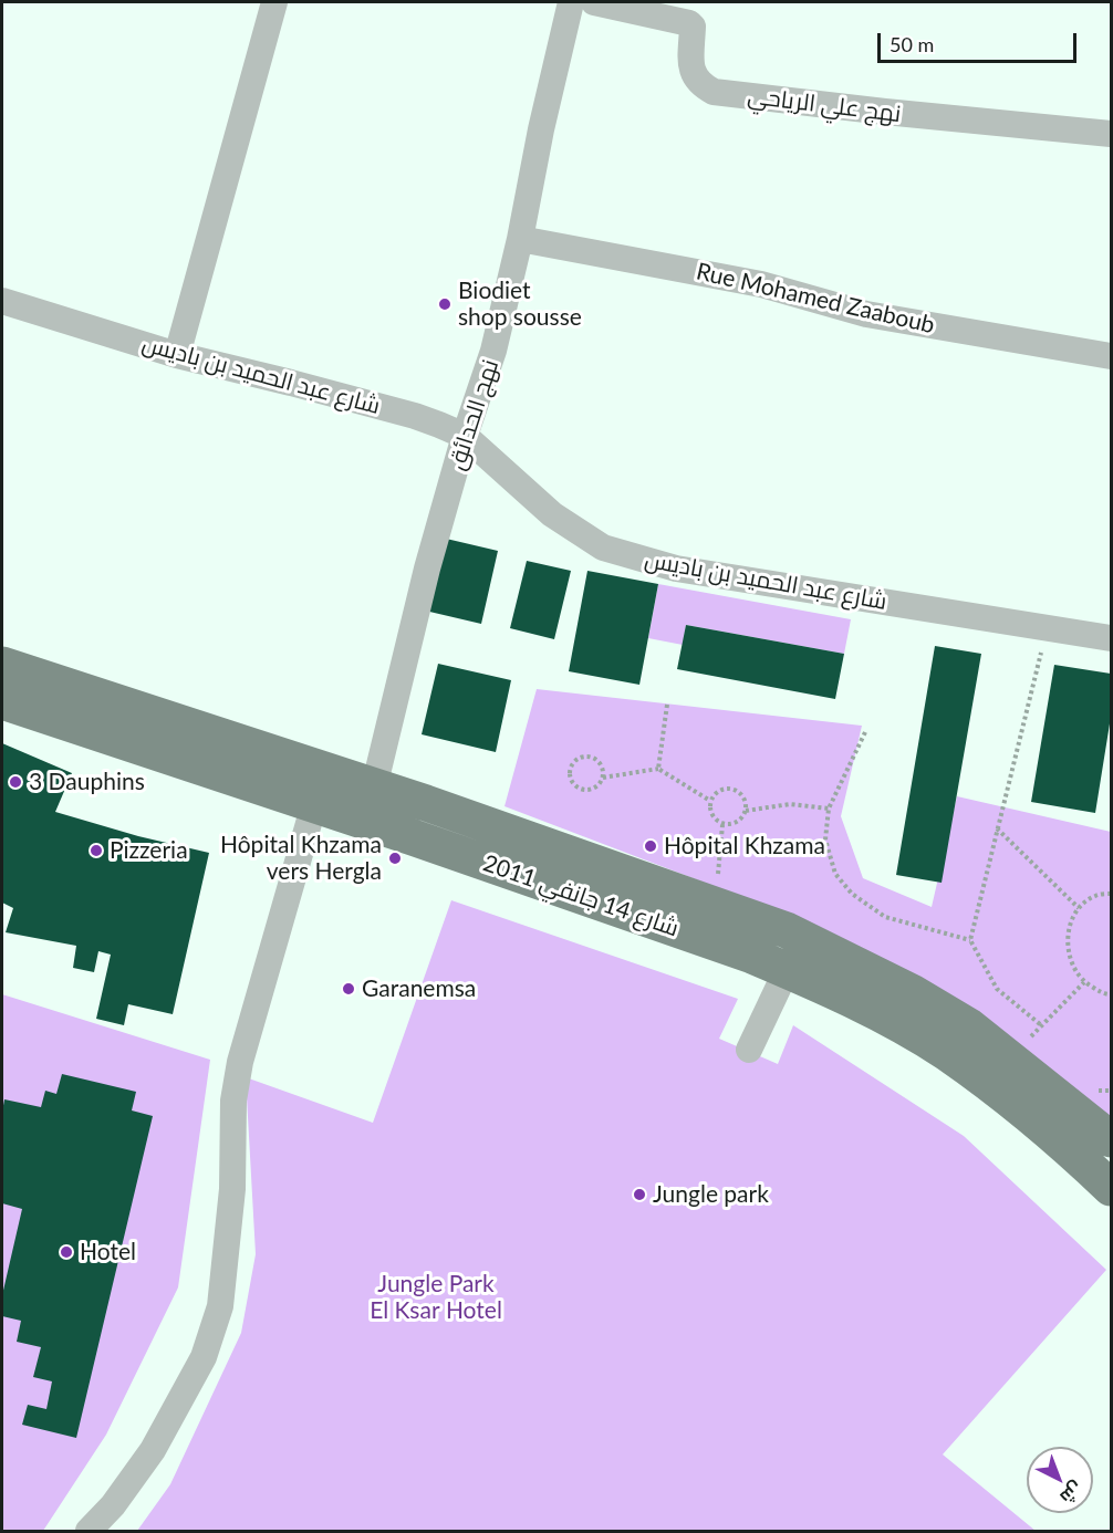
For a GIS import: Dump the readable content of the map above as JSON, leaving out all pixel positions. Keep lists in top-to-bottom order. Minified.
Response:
{"streets":{"main road":["شارع 14 جانفي 2011"],"street":["نهج علي الرياحي","Rue Mohamed Zaaboub","شارع عبد الحميد بن باديس","نهج الحدائق"]},"crossings":[["Rue Mohamed Zaaboub","نهج الحدائق"],["شارع عبد الحميد بن باديس","نهج الحدائق"],["نهج الحدائق","شارع 14 جانفي 2011"]],"parks":["Jungle Park El Ksar Hotel"],"places":["Biodiet shop sousse","3 Dauphins","Hôpital Khzama","Pizzeria","Hôpital Khzama vers Hergla","Garanemsa","Jungle park","Hotel"],"scale_bar":"50 m","north":"bottom right"}
